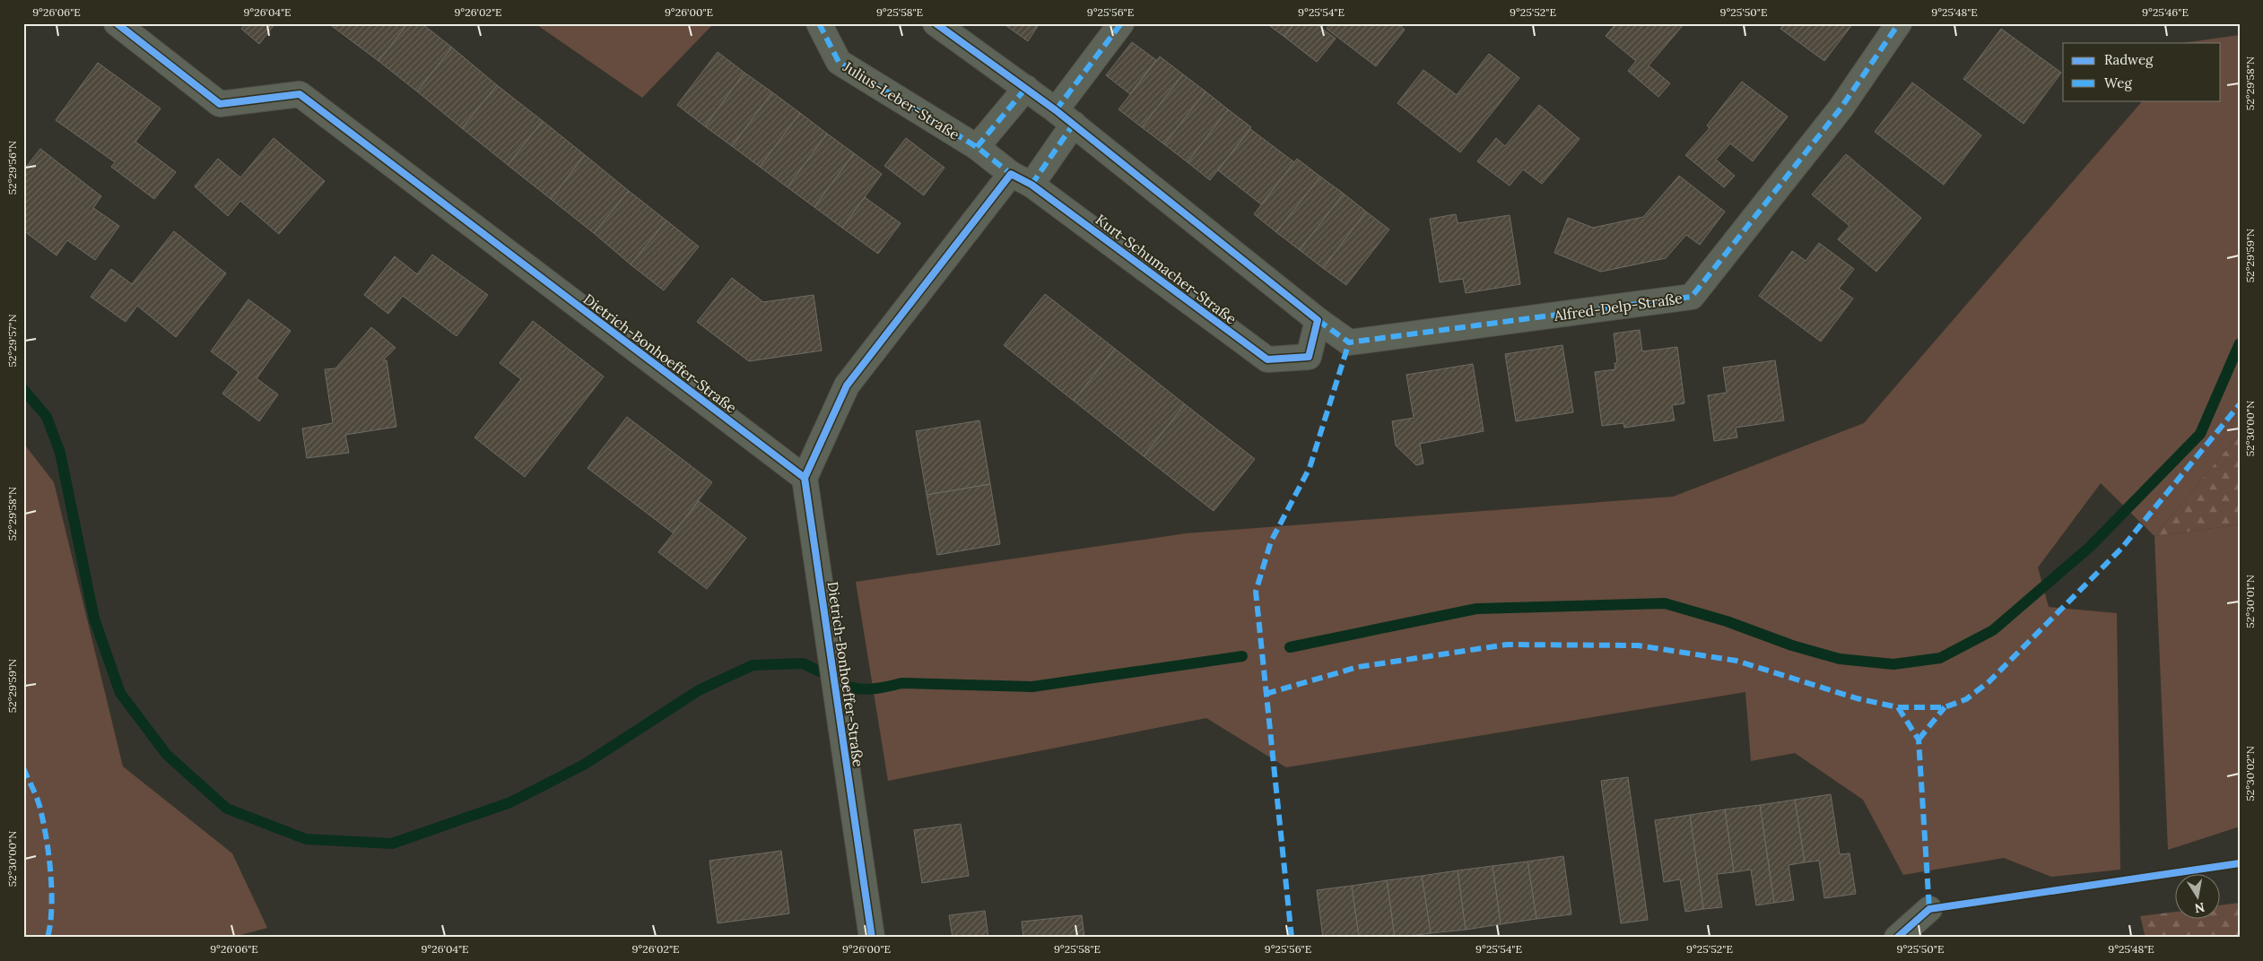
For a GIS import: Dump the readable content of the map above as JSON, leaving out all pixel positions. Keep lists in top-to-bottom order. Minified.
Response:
{"streets":{"street":["Julius-Leber-Straße","Kurt-Schumacher-Straße","Alfred-Delp-Straße","Dietrich-Bonhoeffer-Straße"]},"crossings":[["Julius-Leber-Straße","Kurt-Schumacher-Straße"],["Kurt-Schumacher-Straße","Alfred-Delp-Straße"]],"legend":["Radweg","Weg"],"north":"bottom","coordinates":["9°26'06\"E","9°26'04\"E","9°26'02\"E","9°26'00\"E","9°25'58\"E","9°25'56\"E","9°25'54\"E","9°25'52\"E","9°25'50\"E","9°25'48\"E","9°25'46\"E","52°29'58\"N","52°29'56\"N","52°29'59\"N","52°29'57\"N","52°30'00\"N","52°30'01\"N","52°30'02\"N"]}
